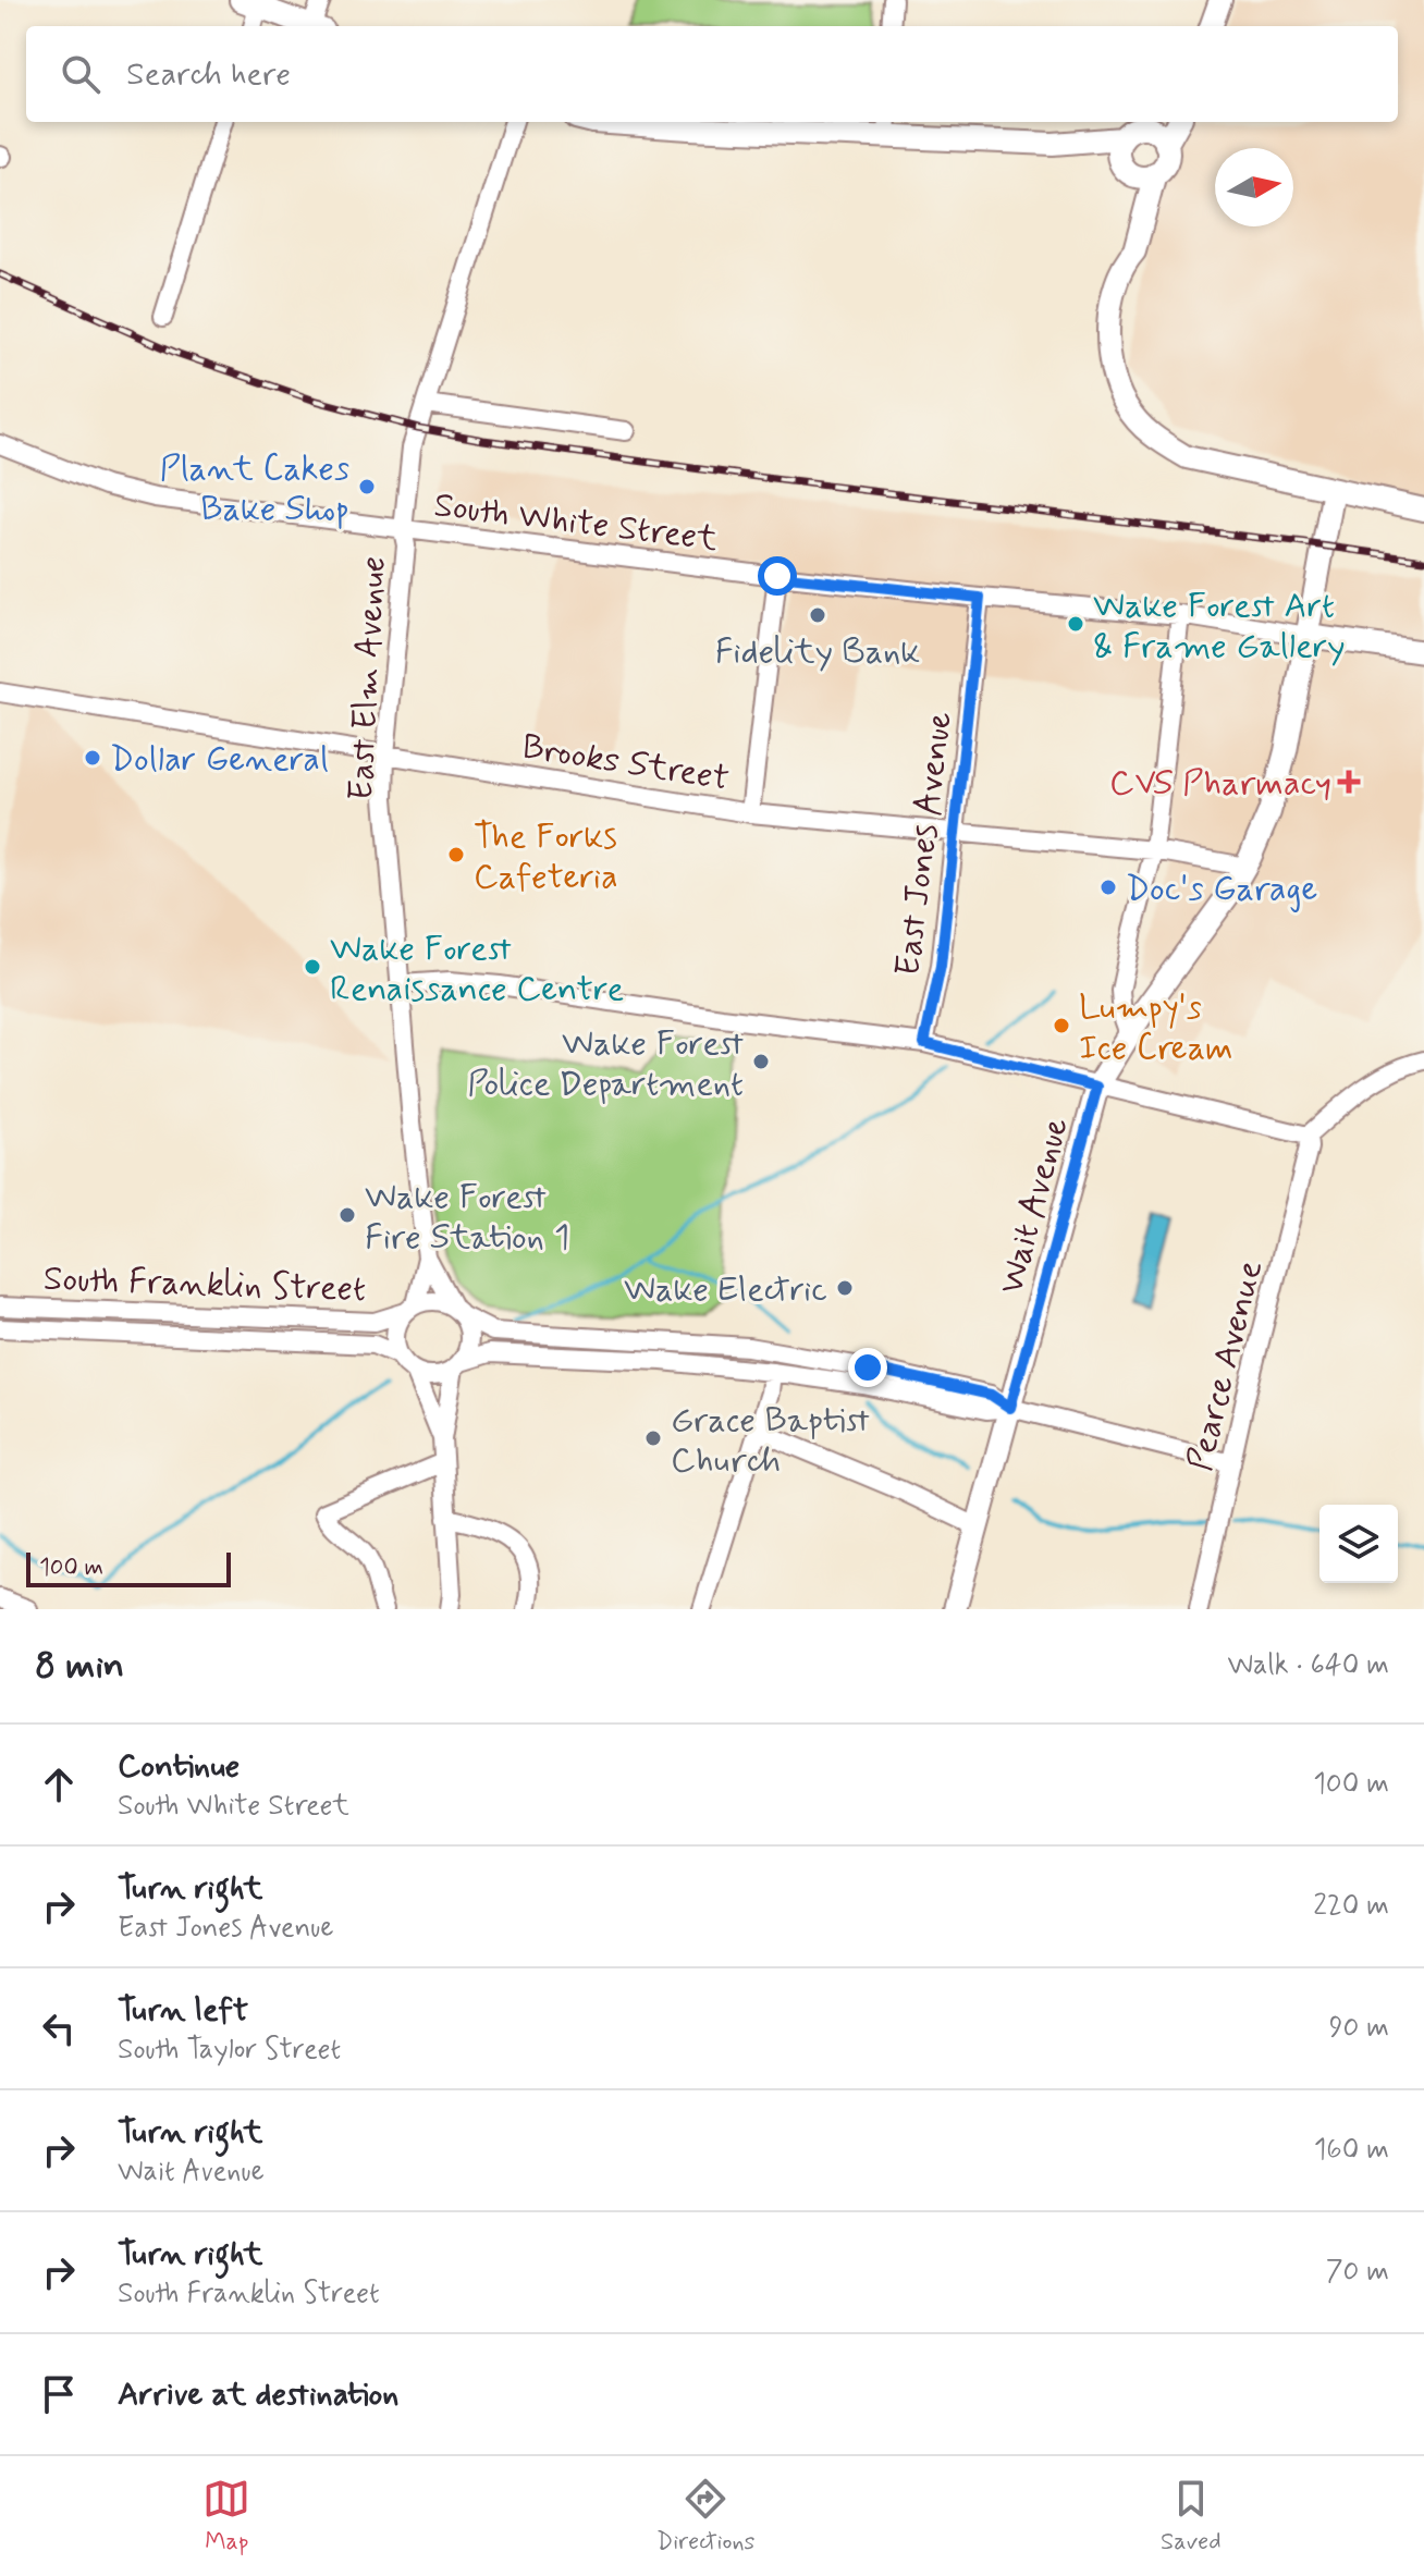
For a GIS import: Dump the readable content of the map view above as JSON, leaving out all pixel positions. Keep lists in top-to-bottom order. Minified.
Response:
{"streets":{"main road":["Wait Avenue"],"street":["South White Street","East Elm Avenue","Brooks Street","East Jones Avenue","South Franklin Street","Pearce Avenue"]},"crossings":[["South White Street","East Elm Avenue"],["South White Street","East Jones Avenue"],["South White Street","Wait Avenue"],["East Elm Avenue","Brooks Street"],["East Elm Avenue","South Franklin Street"],["Brooks Street","East Jones Avenue"],["Brooks Street","Wait Avenue"]],"places":{"other":["Plant Cakes Bake Shop","Fidelity Bank","Wake Forest Art & Frame Gallery","Dollar General","The Forks Cafeteria","Doc's Garage","Wake Forest Renaissance Centre","Lumpy's Ice Cream","Wake Forest Police Department","Wake Forest Fire Station 1","Wake Electric","Grace Baptist Church"],"health":["CVS Pharmacy"]},"scale_bar":"100 m","north":"right","page":{"search":"Search here","scale":"100 m","heading":["8 min","Walk · 640 m"],"list":[["Continue","South White Street","100 m"],["Turn right","East Jones Avenue","220 m"],["Turn left","South Taylor Street","90 m"],["Turn right","Wait Avenue","160 m"],["Turn right","South Franklin Street","70 m"],"Arrive at destination"],"nav":["Map","Directions","Saved"]}}
